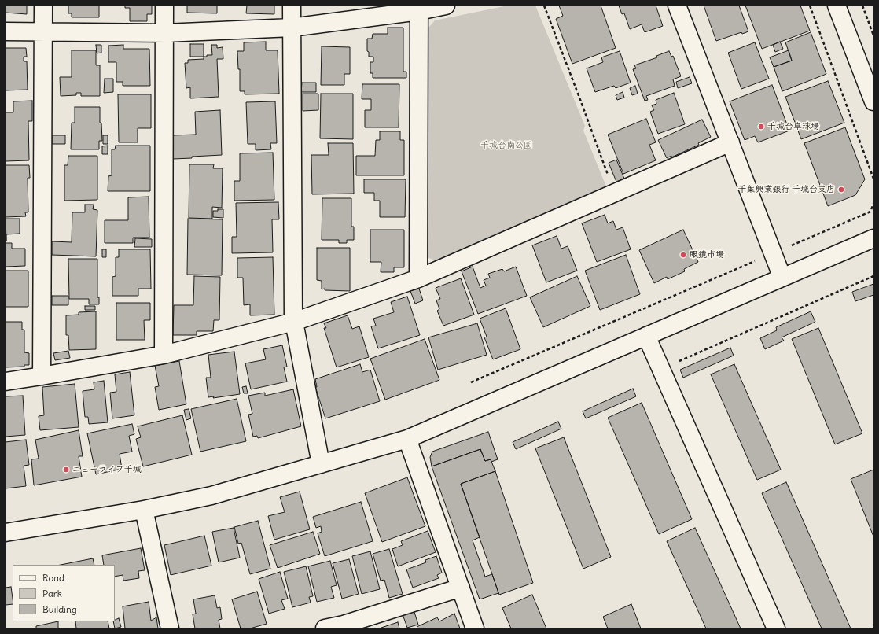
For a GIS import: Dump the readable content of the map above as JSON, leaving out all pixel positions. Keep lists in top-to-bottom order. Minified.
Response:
{"parks":["千城台南公園"],"places":["千城台卓球場","千葉興業銀行 千城台支店","眼鏡市場","ニューライフ千城"],"legend":["Road","Park","Building"]}
